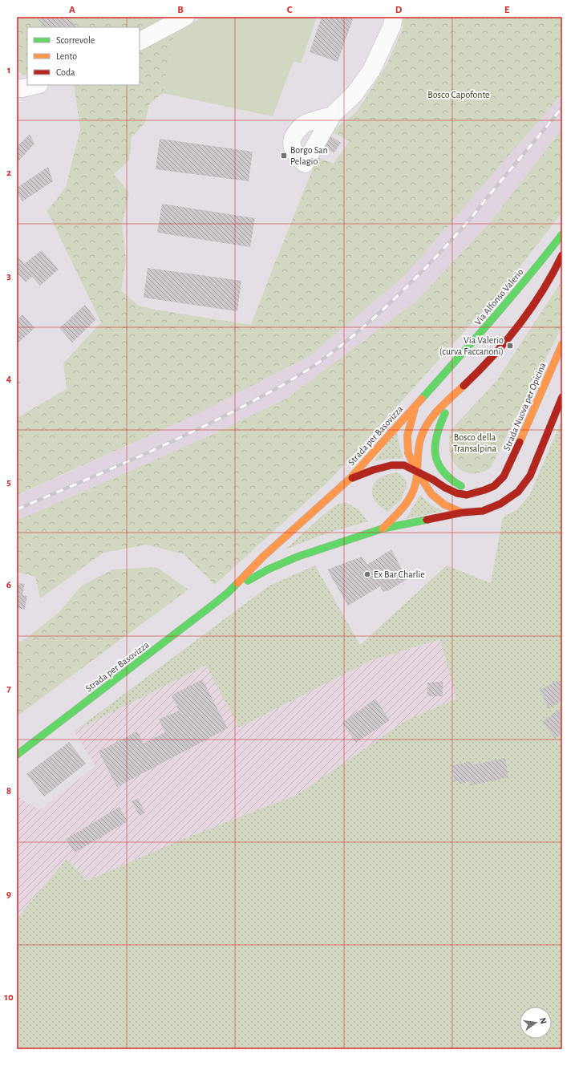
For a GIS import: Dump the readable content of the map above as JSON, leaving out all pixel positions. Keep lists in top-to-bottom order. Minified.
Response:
{"streets":{"main road":["Via Alfonso Valerio","Strada Nuova per Opicina","Strada per Basovizza"]},"crossings":[["Via Alfonso Valerio","Strada Nuova per Opicina"],["Via Alfonso Valerio","Strada per Basovizza"],["Strada Nuova per Opicina","Strada per Basovizza"]],"parks":["Bosco Capofonte","Bosco della Transalpina"],"places":{"transit":["Borgo San Pelagio","Via Valerio (curva Faccanoni)"],"other":["Ex Bar Charlie"]},"legend":["Scorrevole","Lento","Coda"],"north":"right","grid":{"columns":["A","B","C","D","E"],"rows":["1","2","3","4","5","6","7","8","9","10"]}}
